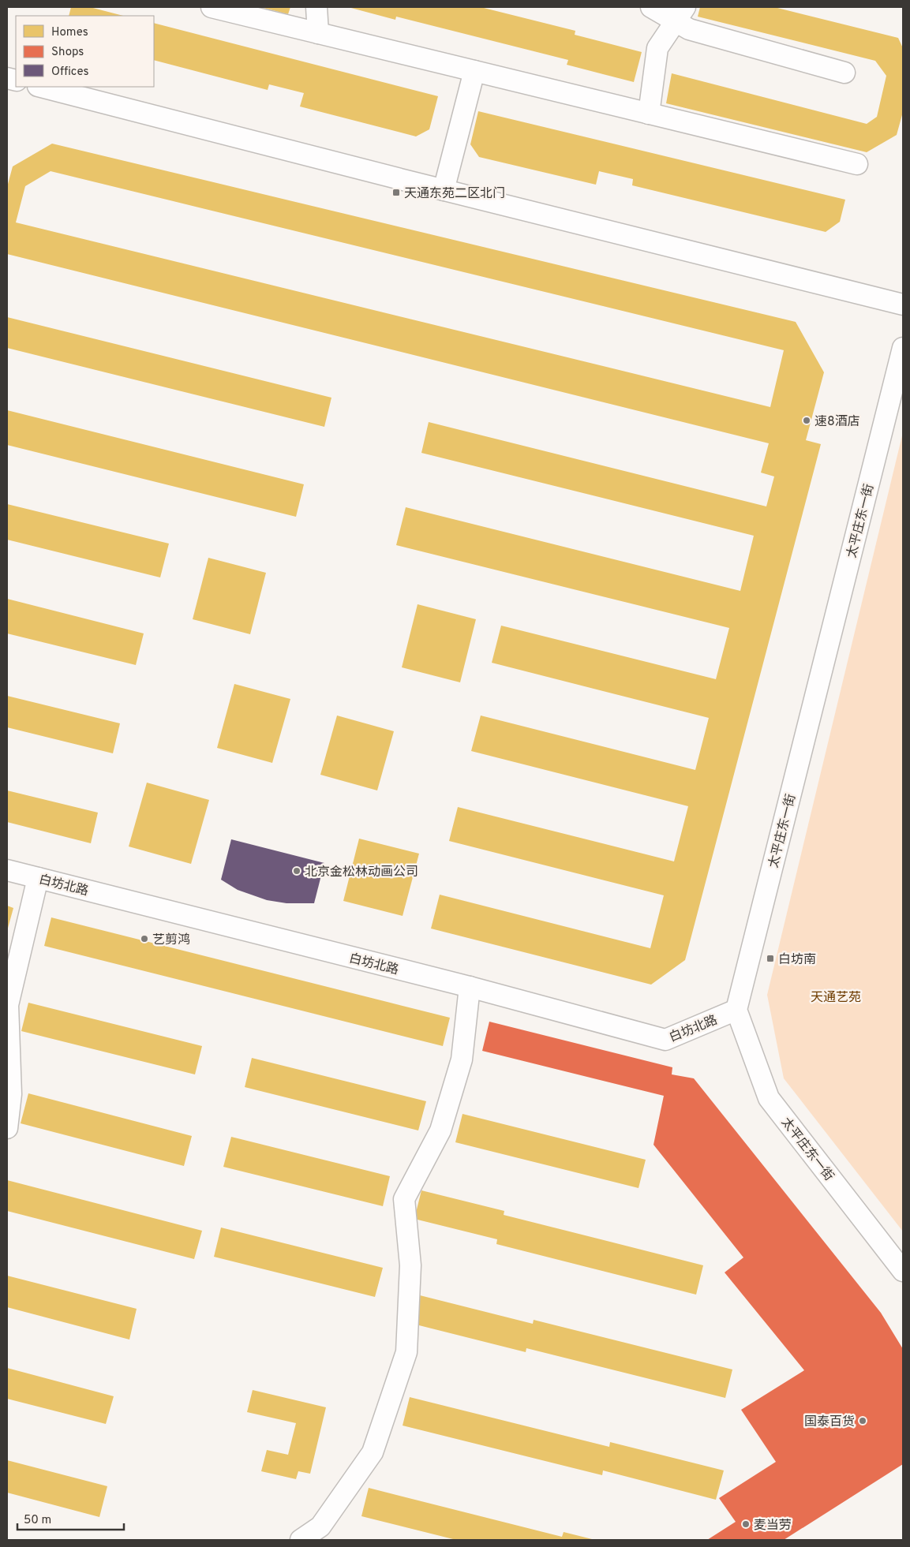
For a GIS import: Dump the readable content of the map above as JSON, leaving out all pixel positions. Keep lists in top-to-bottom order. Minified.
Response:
{"streets":{"street":["太平庄东一街","白坊北路"]},"crossings":[["太平庄东一街","白坊北路"]],"parks":["天通艺苑"],"places":{"transit":["天通东苑二区北门","白坊南"],"other":["速8酒店","北京金松林动画公司","艺剪鸿","国泰百货","麦当劳"]},"legend":["Homes","Shops","Offices"],"scale_bar":"50 m"}
